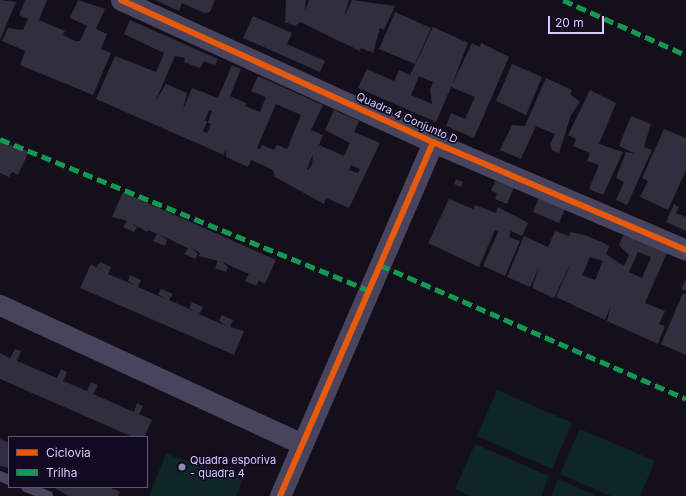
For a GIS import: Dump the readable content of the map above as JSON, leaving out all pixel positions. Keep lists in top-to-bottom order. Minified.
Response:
{"streets":{"street":["Quadra 4 Conjunto D"]},"places":["Quadra esporiva - quadra 4"],"legend":["Ciclovia","Trilha"],"scale_bar":"20 m"}
